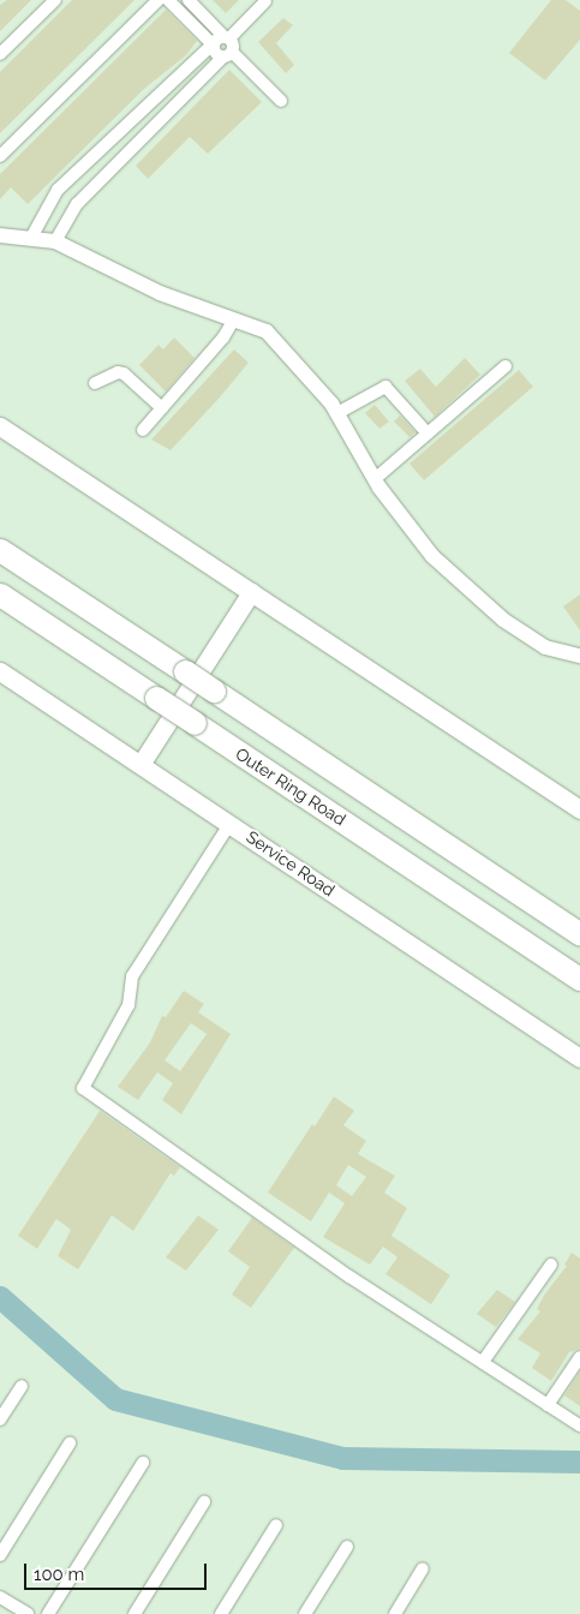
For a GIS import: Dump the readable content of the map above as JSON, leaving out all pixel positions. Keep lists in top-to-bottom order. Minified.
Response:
{"streets":{"highway":["Outer Ring Road"],"main road":["Service Road"]},"scale_bar":"100 m"}
